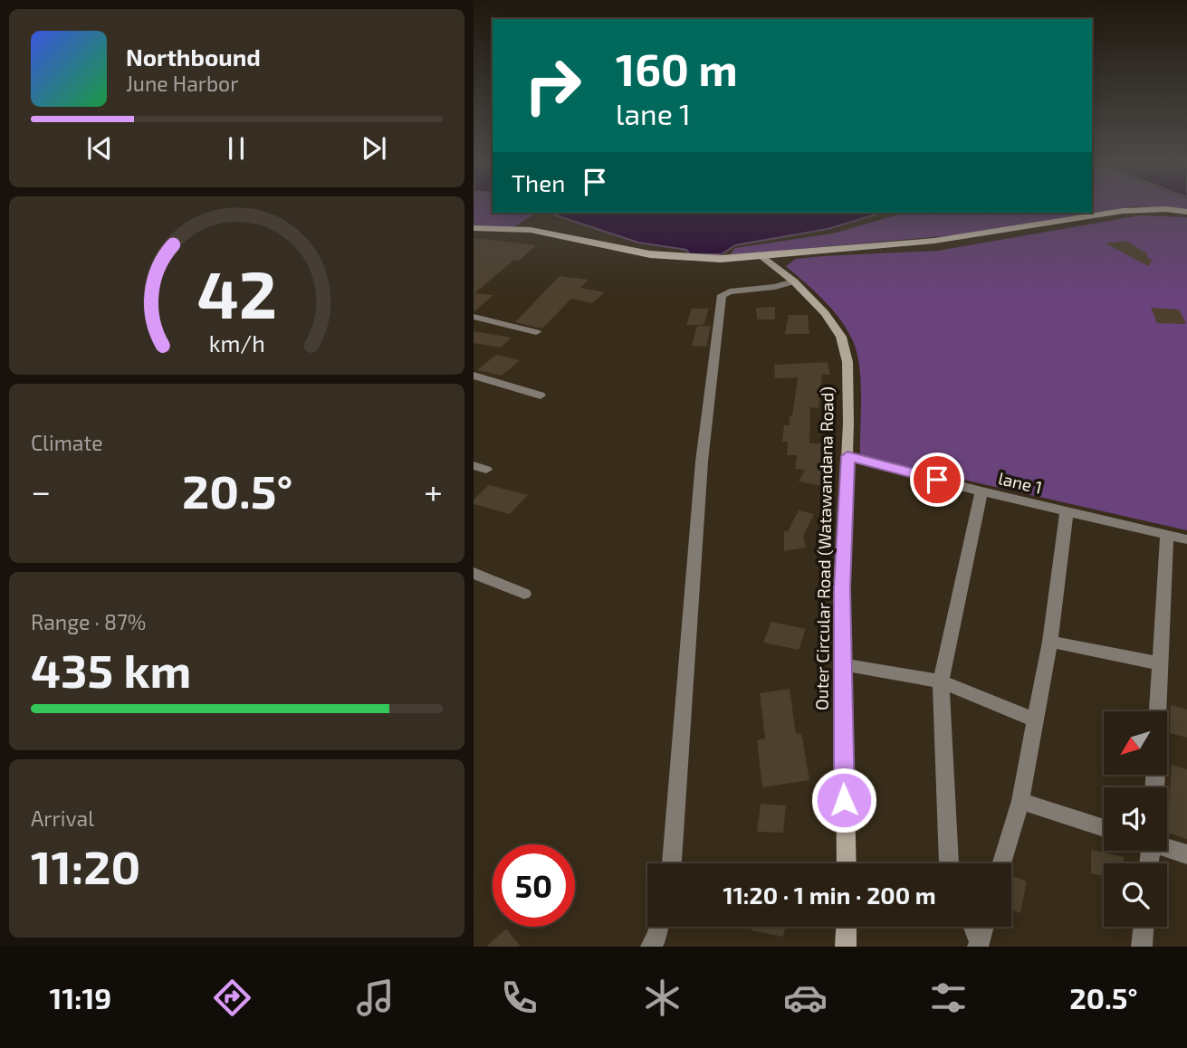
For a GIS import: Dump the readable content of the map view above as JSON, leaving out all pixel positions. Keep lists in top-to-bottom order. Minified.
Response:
{"streets":{"main road":["Outer Circular Road (Watawandana Road)"],"street":["lane 1"]},"crossings":[["lane 1","Outer Circular Road (Watawandana Road)"]],"north":"bottom left","page":{"turn":["160 m","lane 1"],"song":["Northbound","June Harbor"],"then":"Then","tile":["Climate",["Range · 87%","435 km"],["Arrival","11:20"]],"heat":["−","20.5°","+"],"limit":"50","trip":"11:20 · 1 min · 200 m","tabs":["11:19","20.5°"],"gauge":["42","km/h"]}}
